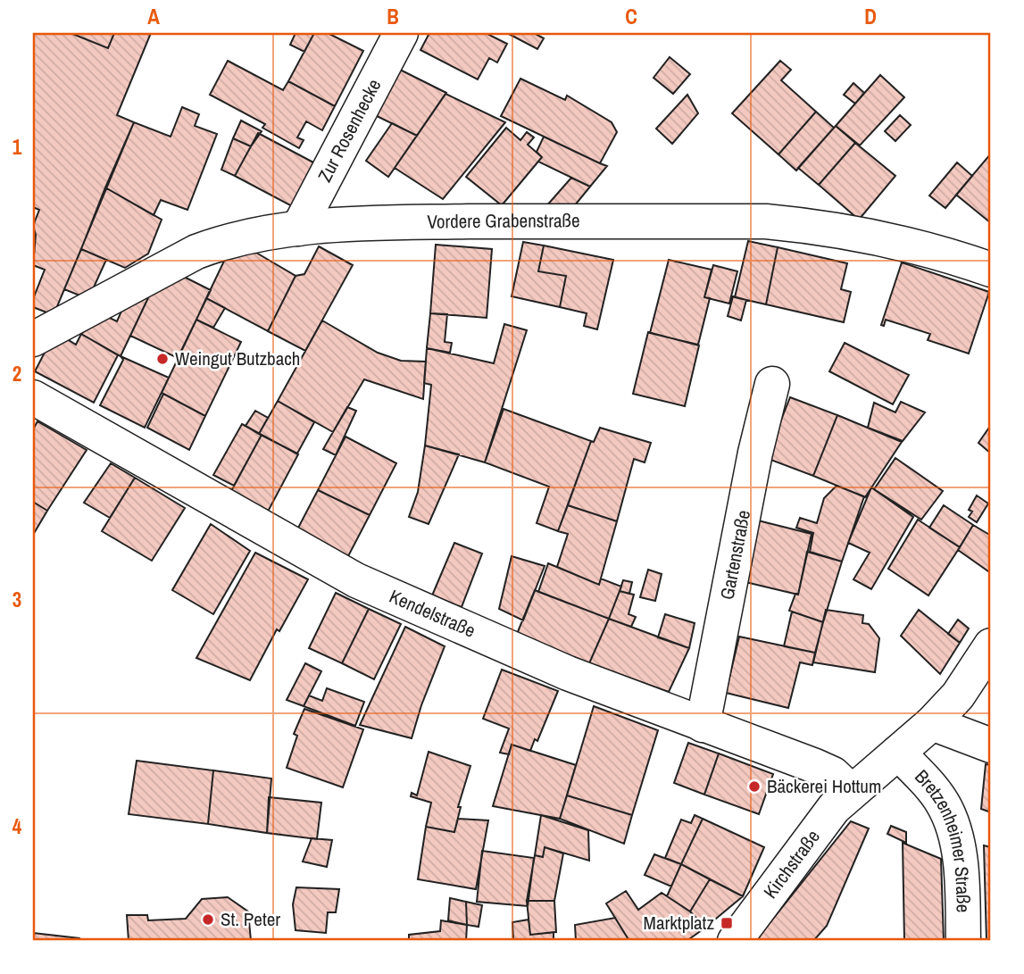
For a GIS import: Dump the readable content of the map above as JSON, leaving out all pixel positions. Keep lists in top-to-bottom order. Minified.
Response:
{"streets":{"street":["Zur Rosenhecke","Vordere Grabenstraße","Gartenstraße","Kendelstraße","Bretzenheimer Straße","Kirchstraße"]},"crossings":[["Zur Rosenhecke","Vordere Grabenstraße"],["Gartenstraße","Kendelstraße"],["Kendelstraße","Bretzenheimer Straße"],["Kendelstraße","Kirchstraße"],["Bretzenheimer Straße","Kirchstraße"]],"places":{"other":["Weingut Butzbach","Bäckerei Hottum","St. Peter"],"transit":["Marktplatz"]},"grid":{"columns":["A","B","C","D"],"rows":["1","2","3","4"]}}
